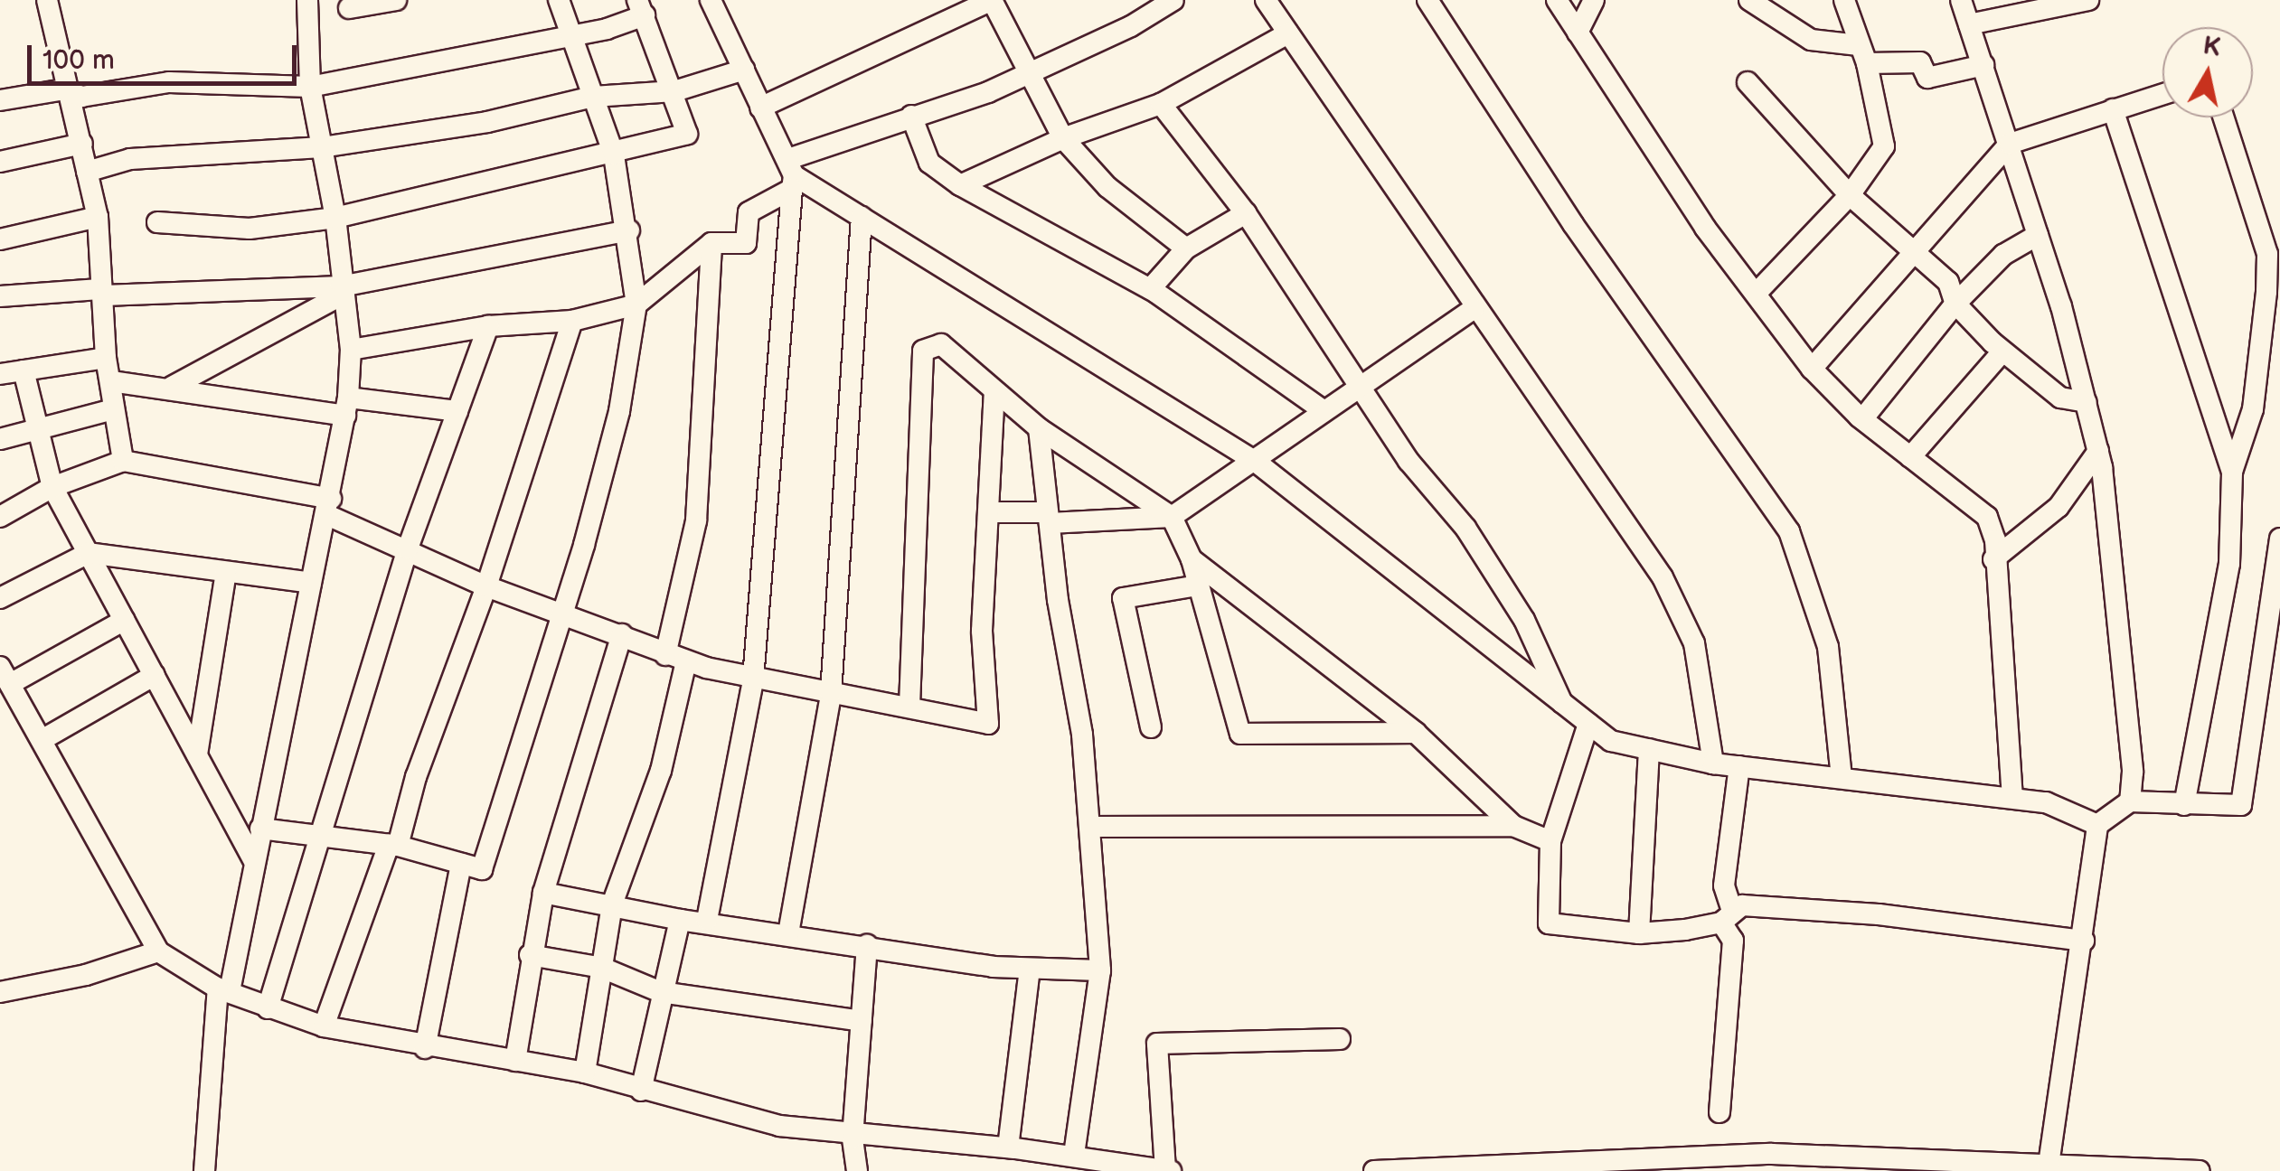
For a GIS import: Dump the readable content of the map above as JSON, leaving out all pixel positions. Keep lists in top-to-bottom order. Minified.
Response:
{"scale_bar":"100 m","north":"top"}
